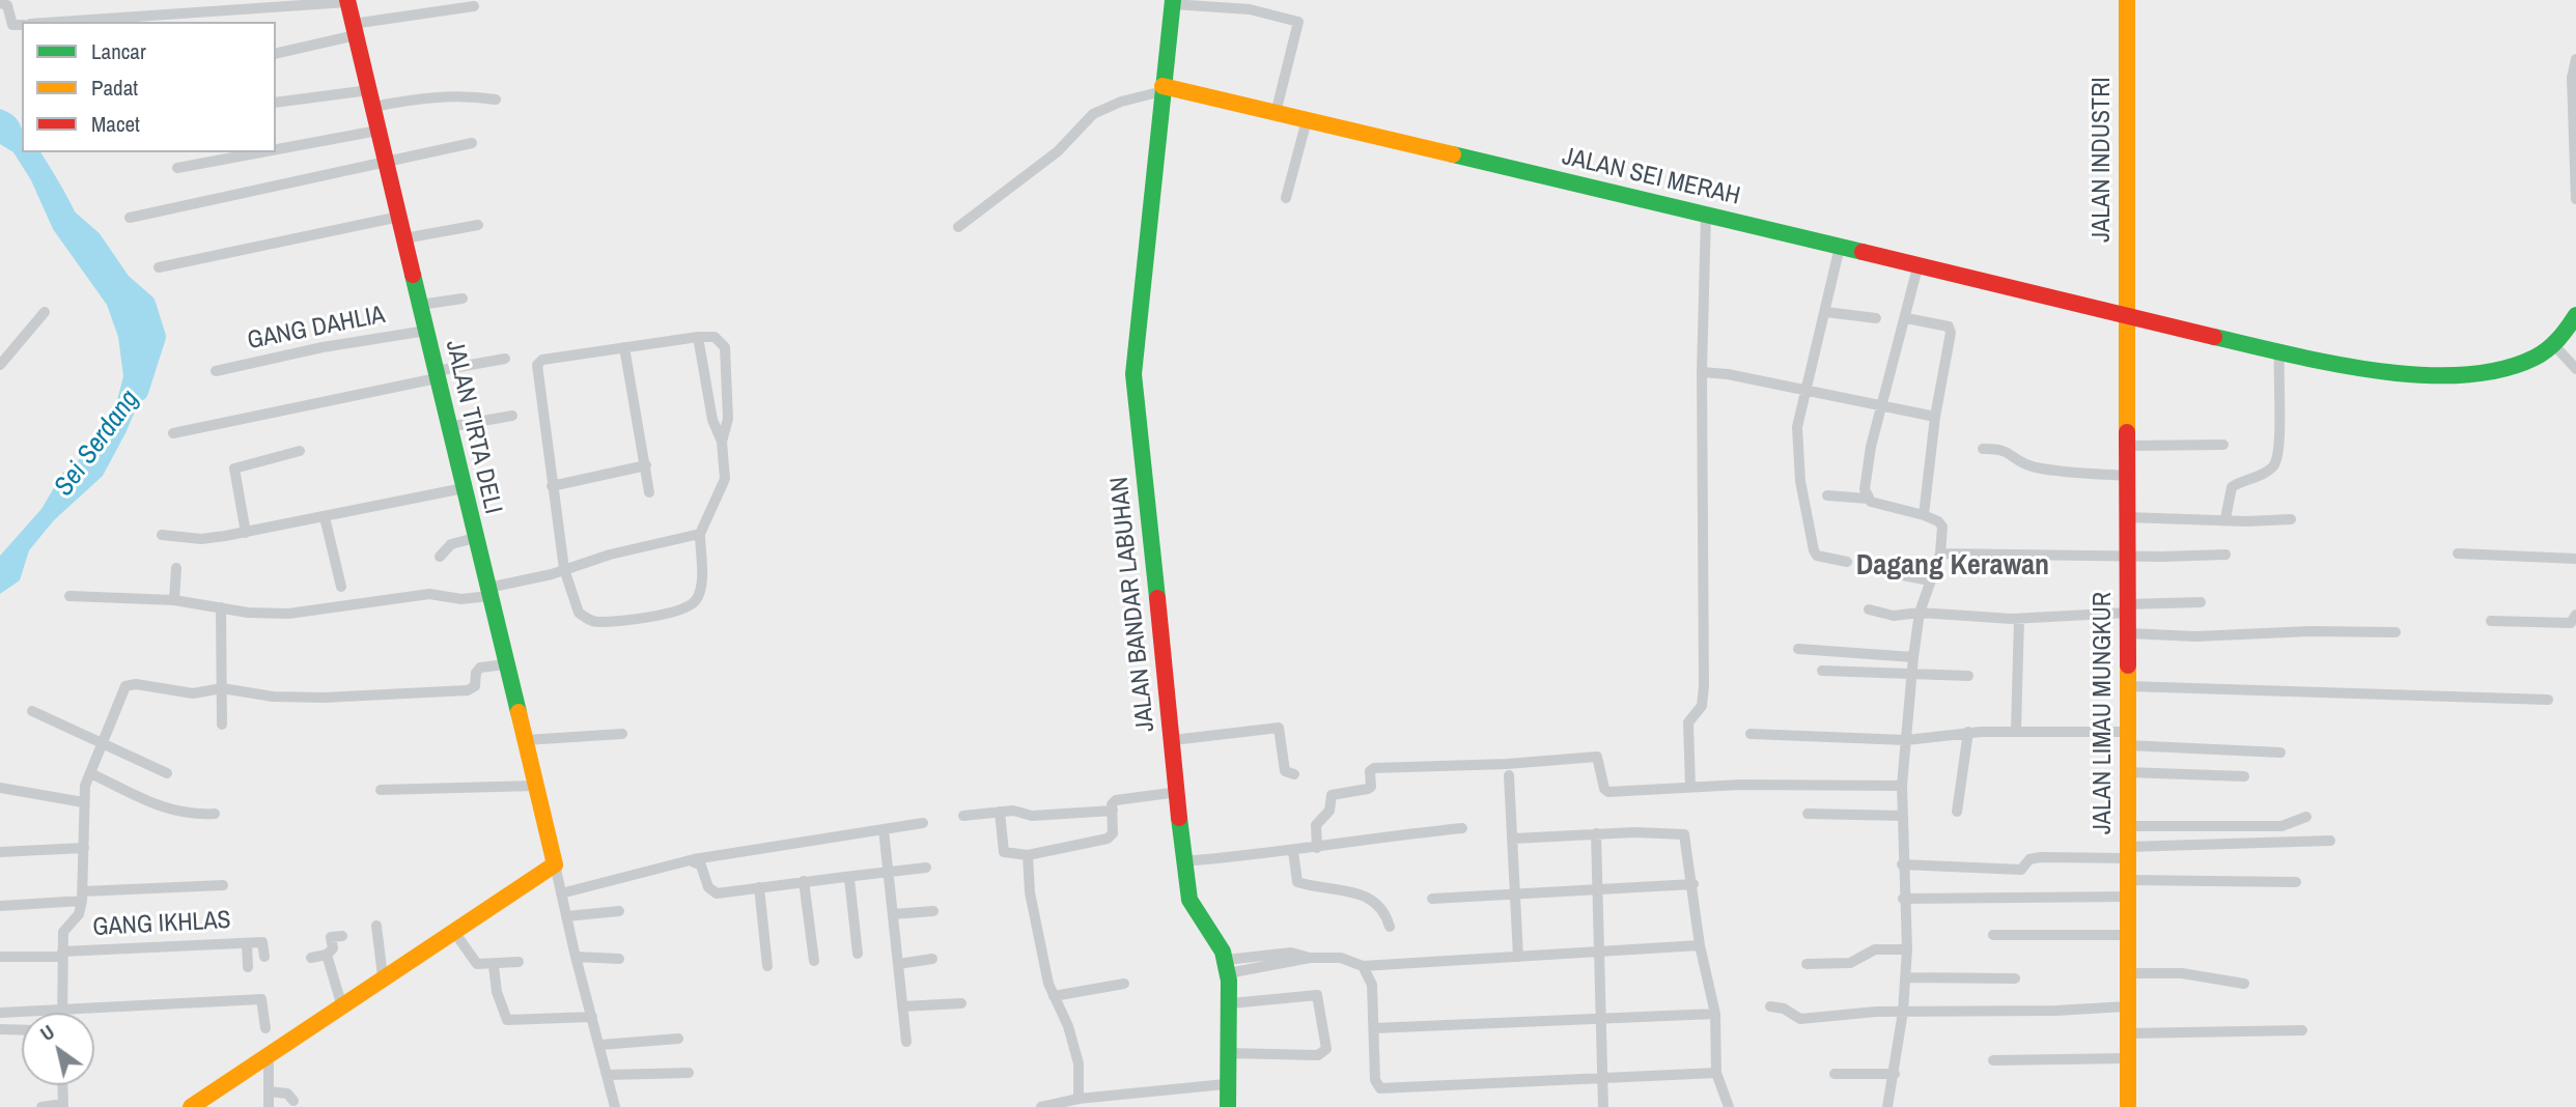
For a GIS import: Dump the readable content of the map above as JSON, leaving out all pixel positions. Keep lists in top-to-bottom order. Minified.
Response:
{"streets":{"street":["JALAN INDUSTRI","JALAN SEI MERAH","GANG DAHLIA","JALAN TIRTA DELI","JALAN BANDAR LABUHAN","JALAN LIMAU MUNGKUR","GANG IKHLAS"]},"crossings":[["JALAN INDUSTRI","JALAN SEI MERAH"],["JALAN INDUSTRI","JALAN LIMAU MUNGKUR"],["JALAN SEI MERAH","JALAN BANDAR LABUHAN"],["JALAN SEI MERAH","JALAN LIMAU MUNGKUR"],["GANG DAHLIA","JALAN TIRTA DELI"]],"districts":["Dagang Kerawan"],"water":["Sei Serdang"],"legend":["Lancar","Padat","Macet"],"north":"top left"}
